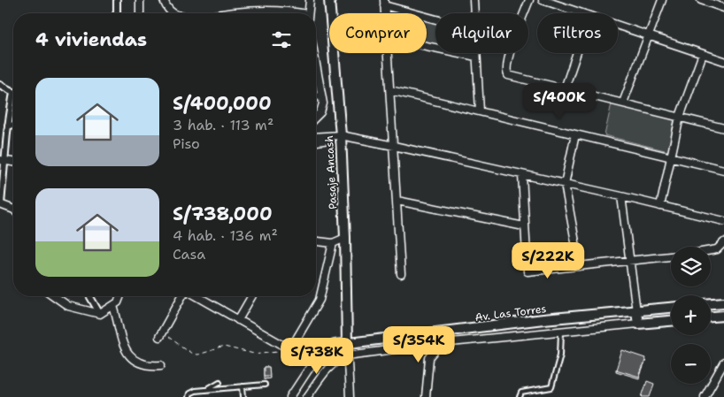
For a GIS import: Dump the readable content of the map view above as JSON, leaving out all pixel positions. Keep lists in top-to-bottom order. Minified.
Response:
{"streets":{"street":["Pasaje Ancash","Av. Las Torres"]},"crossings":[["Pasaje Ancash","Av. Las Torres"]],"page":{"chip":["Comprar","Alquilar","Filtros"],"heading":"4 viviendas","list":[{"name":"S/400,000","note":"3 hab. · 113 m² · Piso"},{"name":"S/738,000","note":"4 hab. · 136 m² · Casa"}],"price":["S/400K","S/222K","S/354K","S/738K"],"map_buttons":["+","−"]}}
